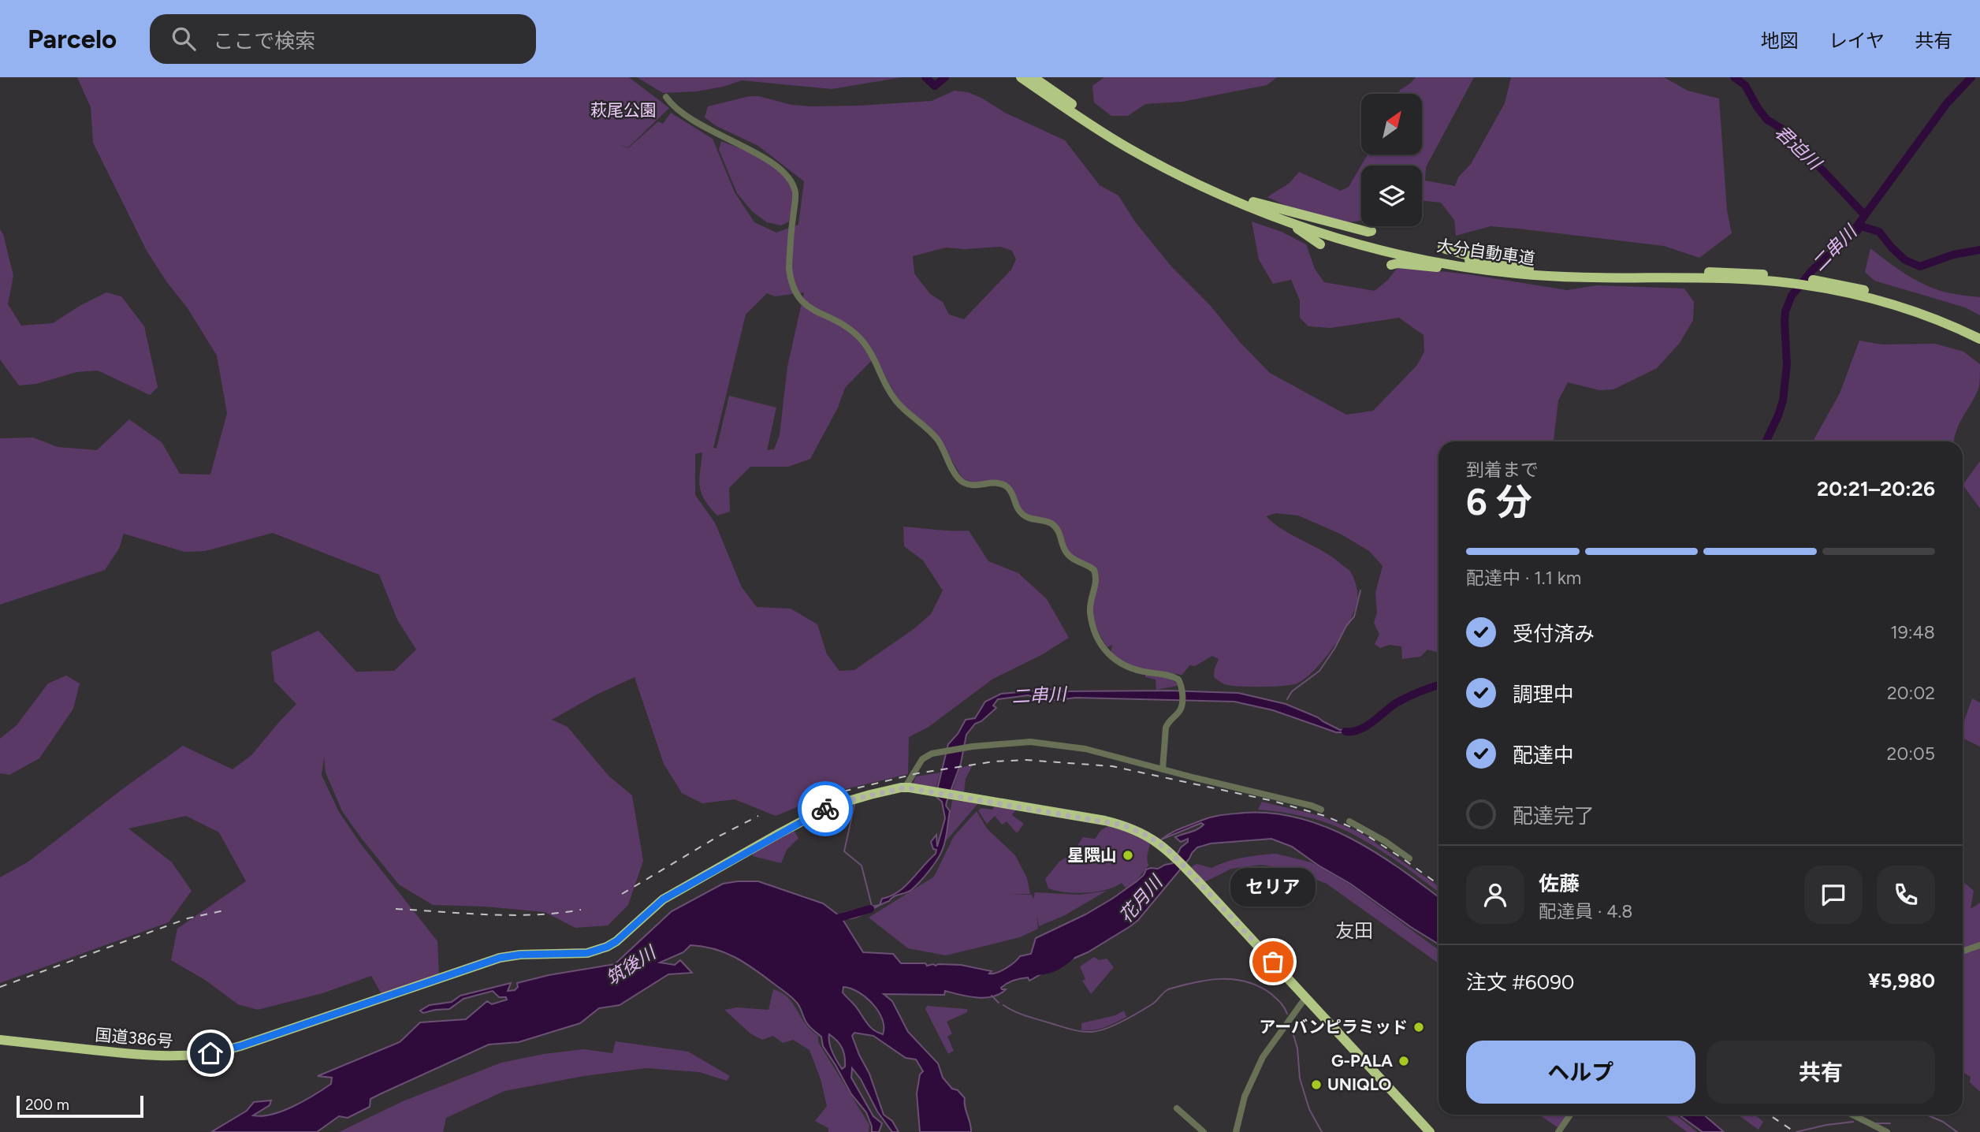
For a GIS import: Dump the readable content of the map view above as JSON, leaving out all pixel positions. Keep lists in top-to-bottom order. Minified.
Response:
{"streets":{"highway":["大分自動車道","国道386号"]},"districts":["友田"],"water":["君迫川","二串川","花月川","筑後川"],"parks":["萩尾公園"],"places":["星隈山","セリア","アーバンピラミッド","G-PALA","UNIQLO"],"scale_bar":"200 m","north":"top right","page":{"header":"Parcelo","search":"ここで検索","nav":["地図","レイヤ","共有"],"heading":["6 分","到着まで","20:21–20:26"],"panel":["佐藤","配達員 · 4.8","注文 #6090","¥5,980"],"bar":"配達中 · 1.1 km","list":[["受付済み","19:48"],["調理中","20:02"],["配達中","20:05"],"配達完了"],"bubble":"セリア","buttons":["ヘルプ","共有"],"scale":"200 m"}}
